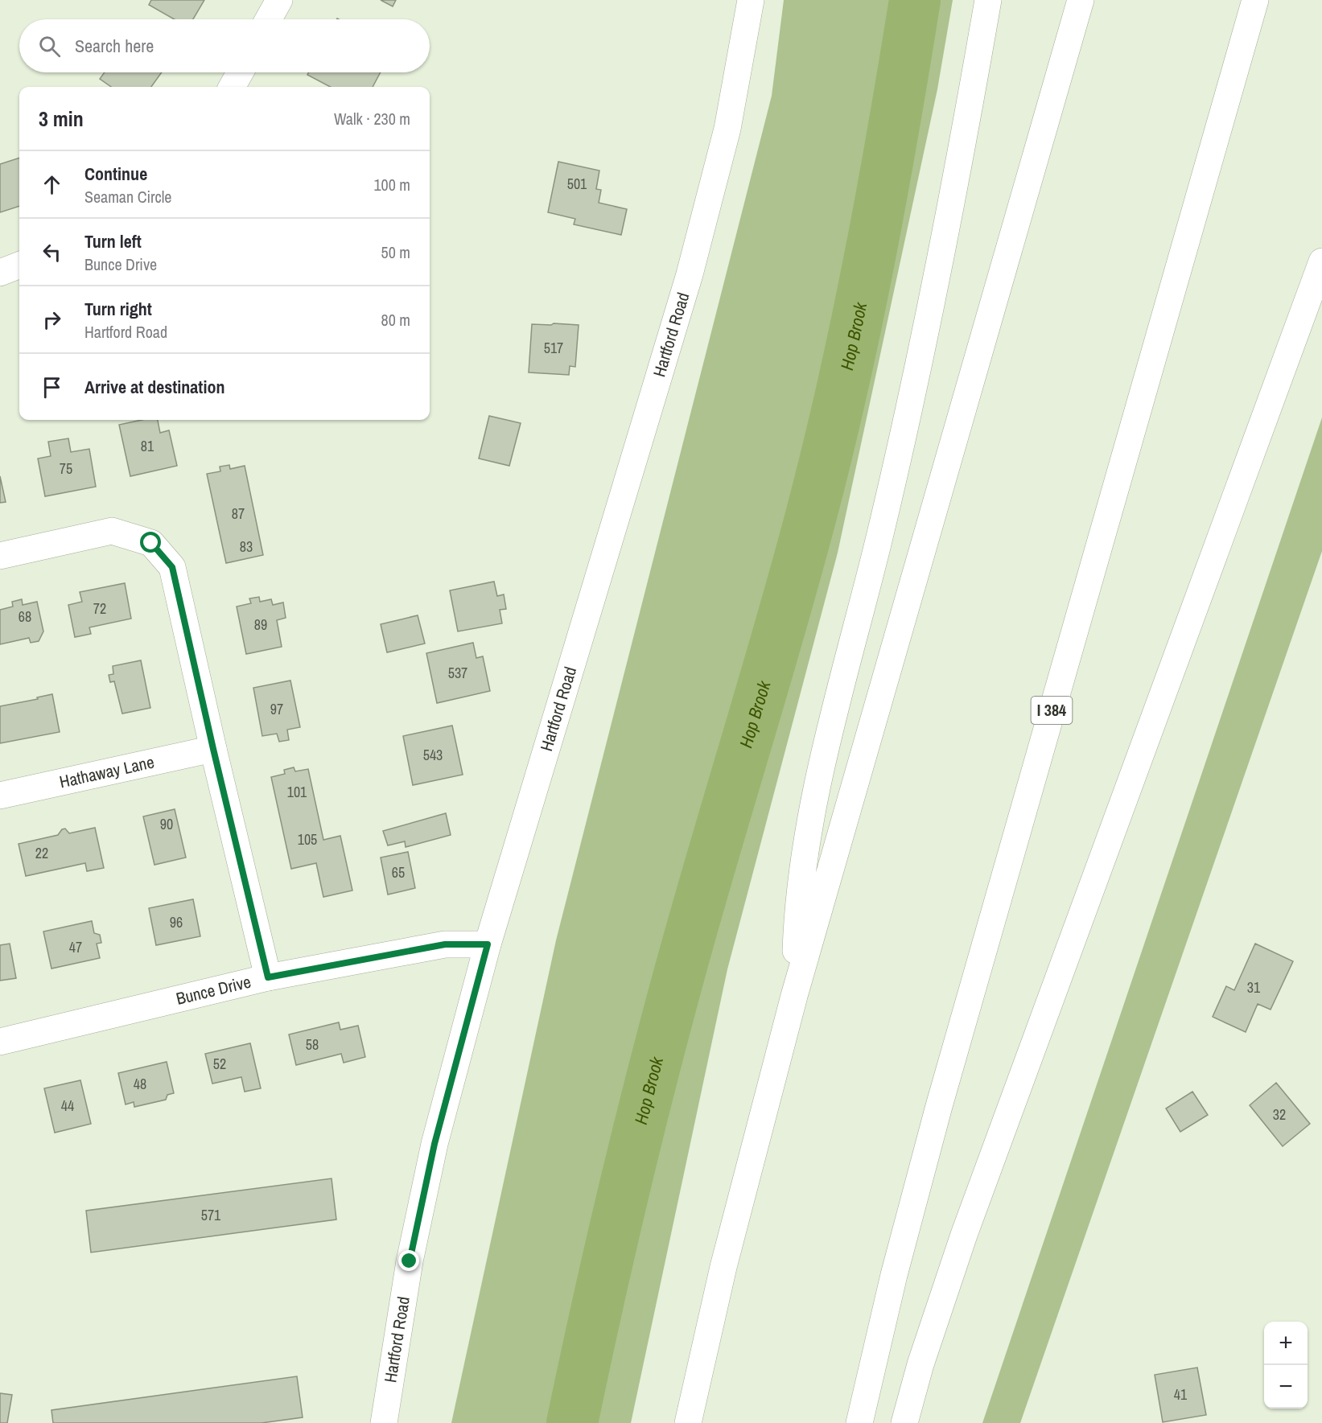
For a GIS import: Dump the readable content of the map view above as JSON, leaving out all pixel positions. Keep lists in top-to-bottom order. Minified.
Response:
{"streets":{"main road":["Hartford Road","I 384","Hathaway Lane","Bunce Drive"]},"crossings":[["Hartford Road","Bunce Drive"]],"water":["Hop Brook"],"house_numbers":["501","517","81","75","87","83","72","68","89","537","97","543","101","90","105","22","65","96","47","31","58","52","48","44","32","571","41"],"page":{"search":"Search here","heading":["3 min","Walk · 230 m"],"list":[["Continue","Seaman Circle","100 m"],["Turn left","Bunce Drive","50 m"],["Turn right","Hartford Road","80 m"],"Arrive at destination"],"map_buttons":["+","−"]}}
